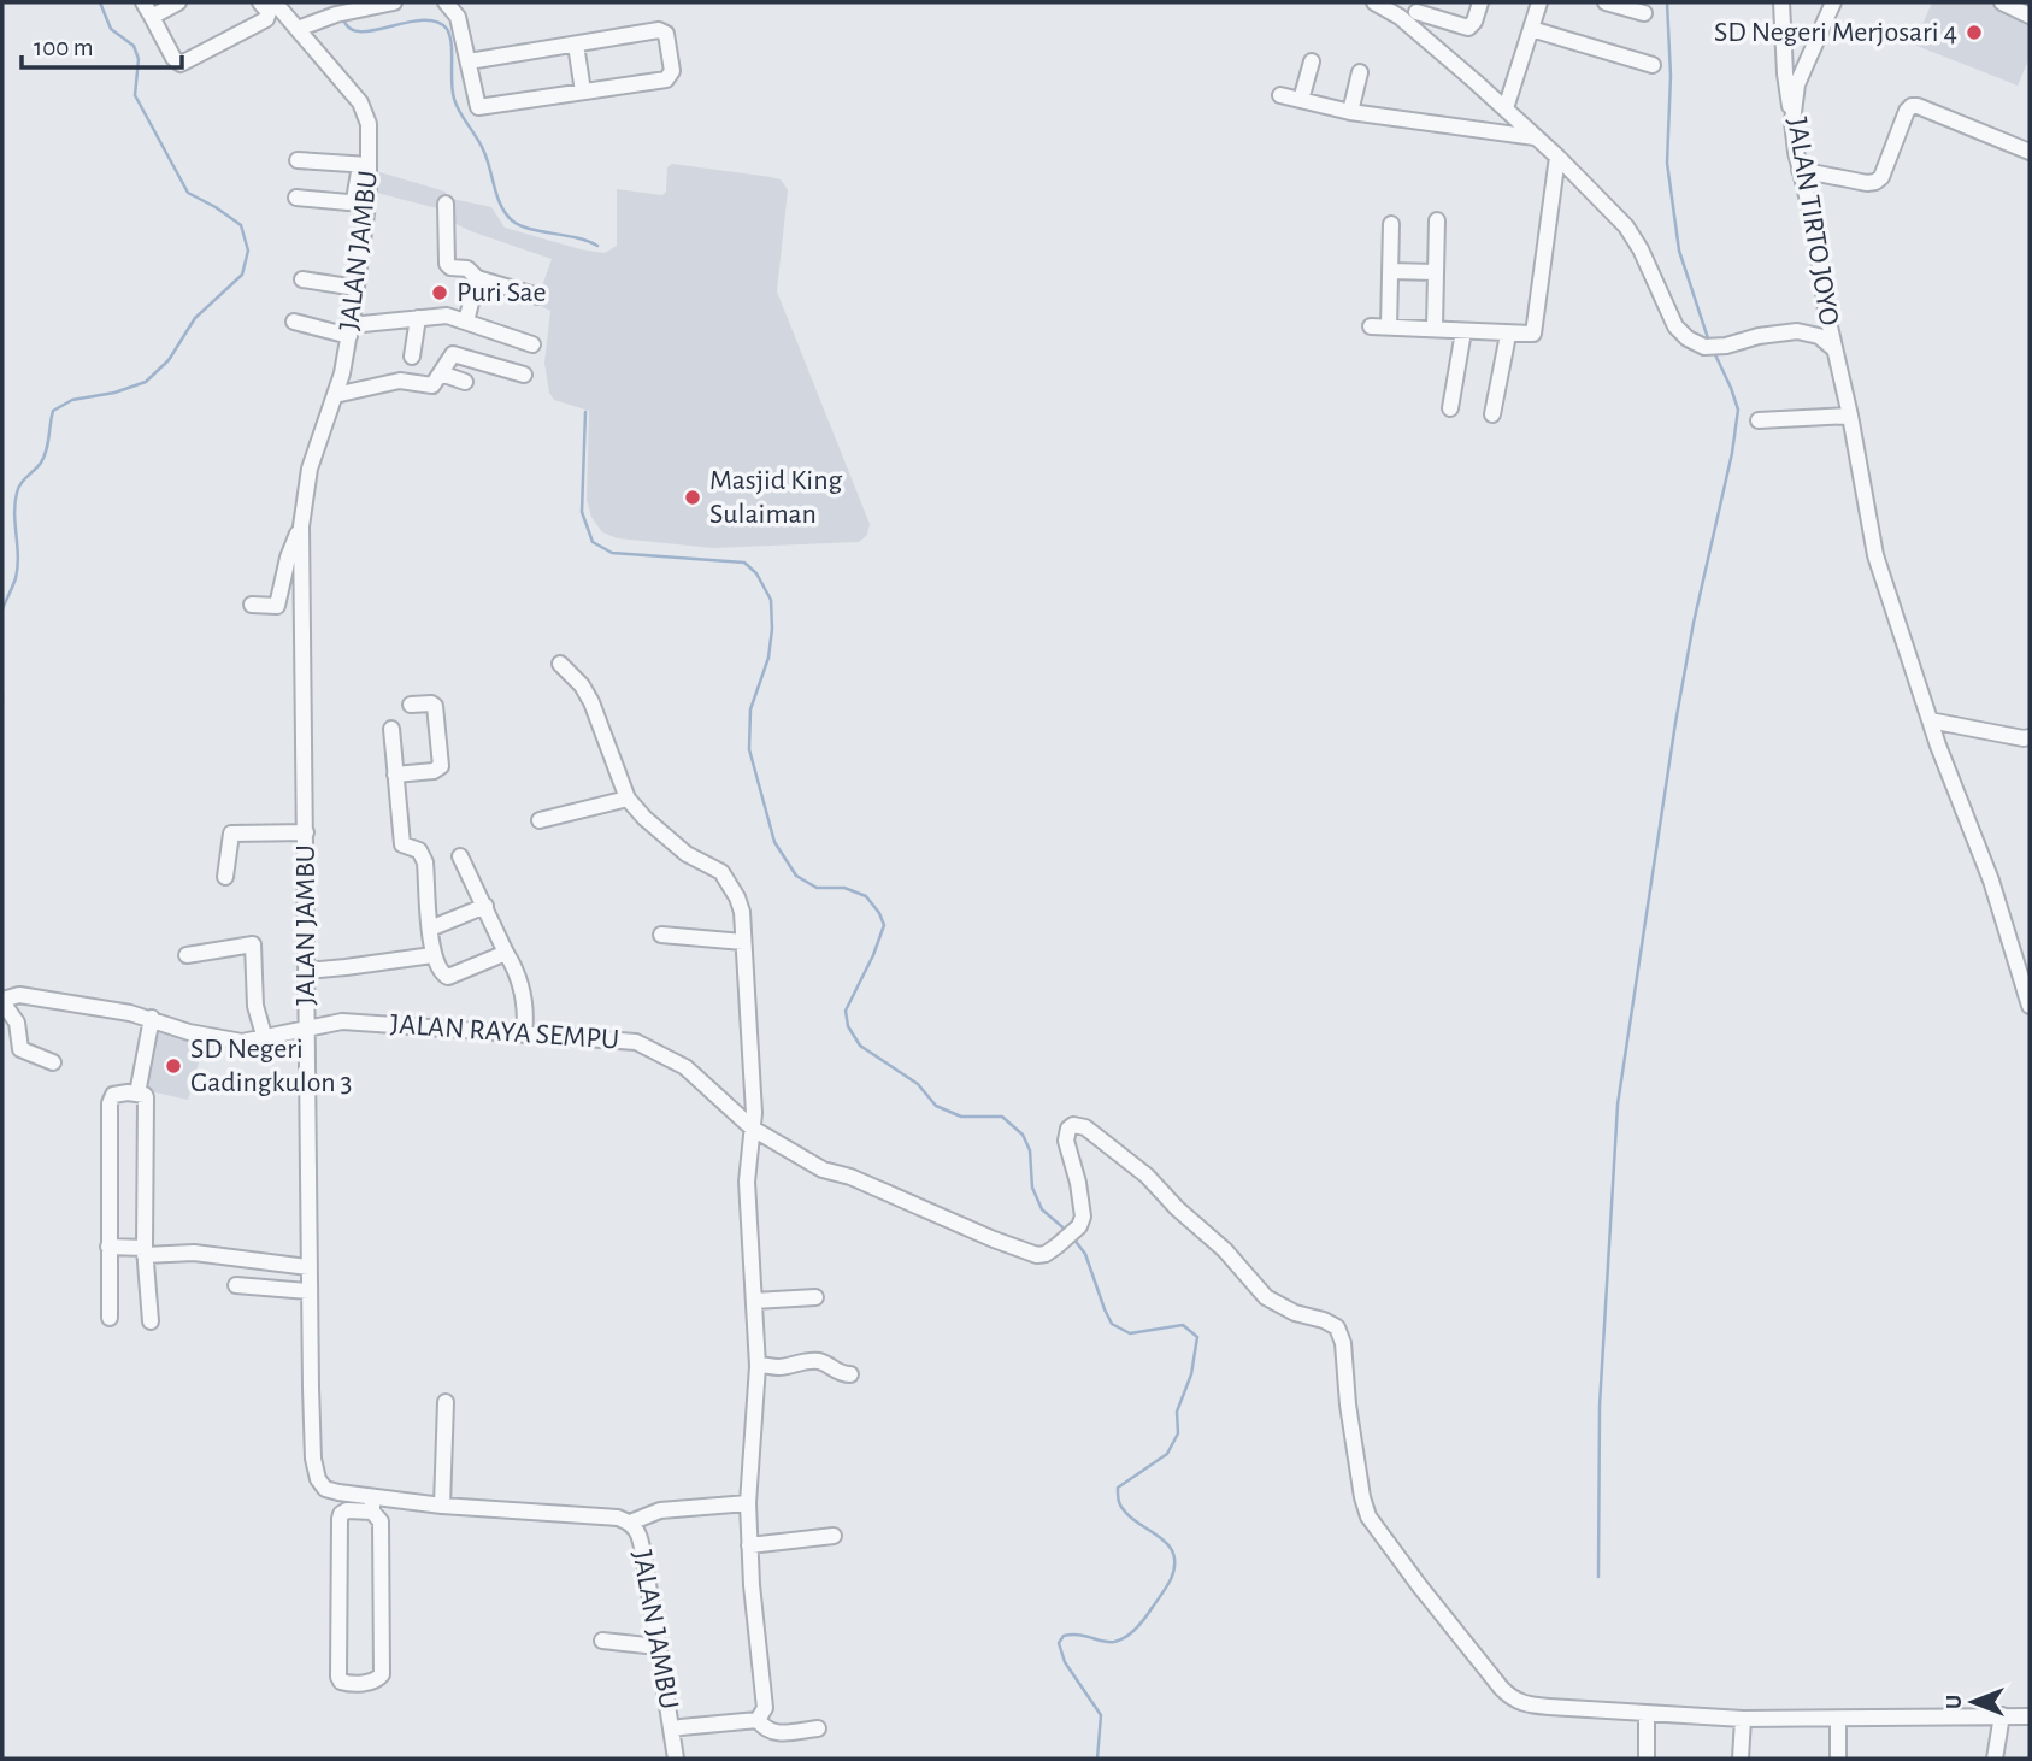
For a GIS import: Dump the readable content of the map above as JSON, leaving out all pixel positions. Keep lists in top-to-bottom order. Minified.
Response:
{"streets":{"street":["JALAN TIRTO JOYO","JALAN JAMBU","JALAN RAYA SEMPU"]},"crossings":[["JALAN JAMBU","JALAN RAYA SEMPU"]],"places":["SD Negeri Merjosari 4","Puri Sae","Masjid King Sulaiman","SD Negeri Gadingkulon 3"],"scale_bar":"100 m","north":"left"}
